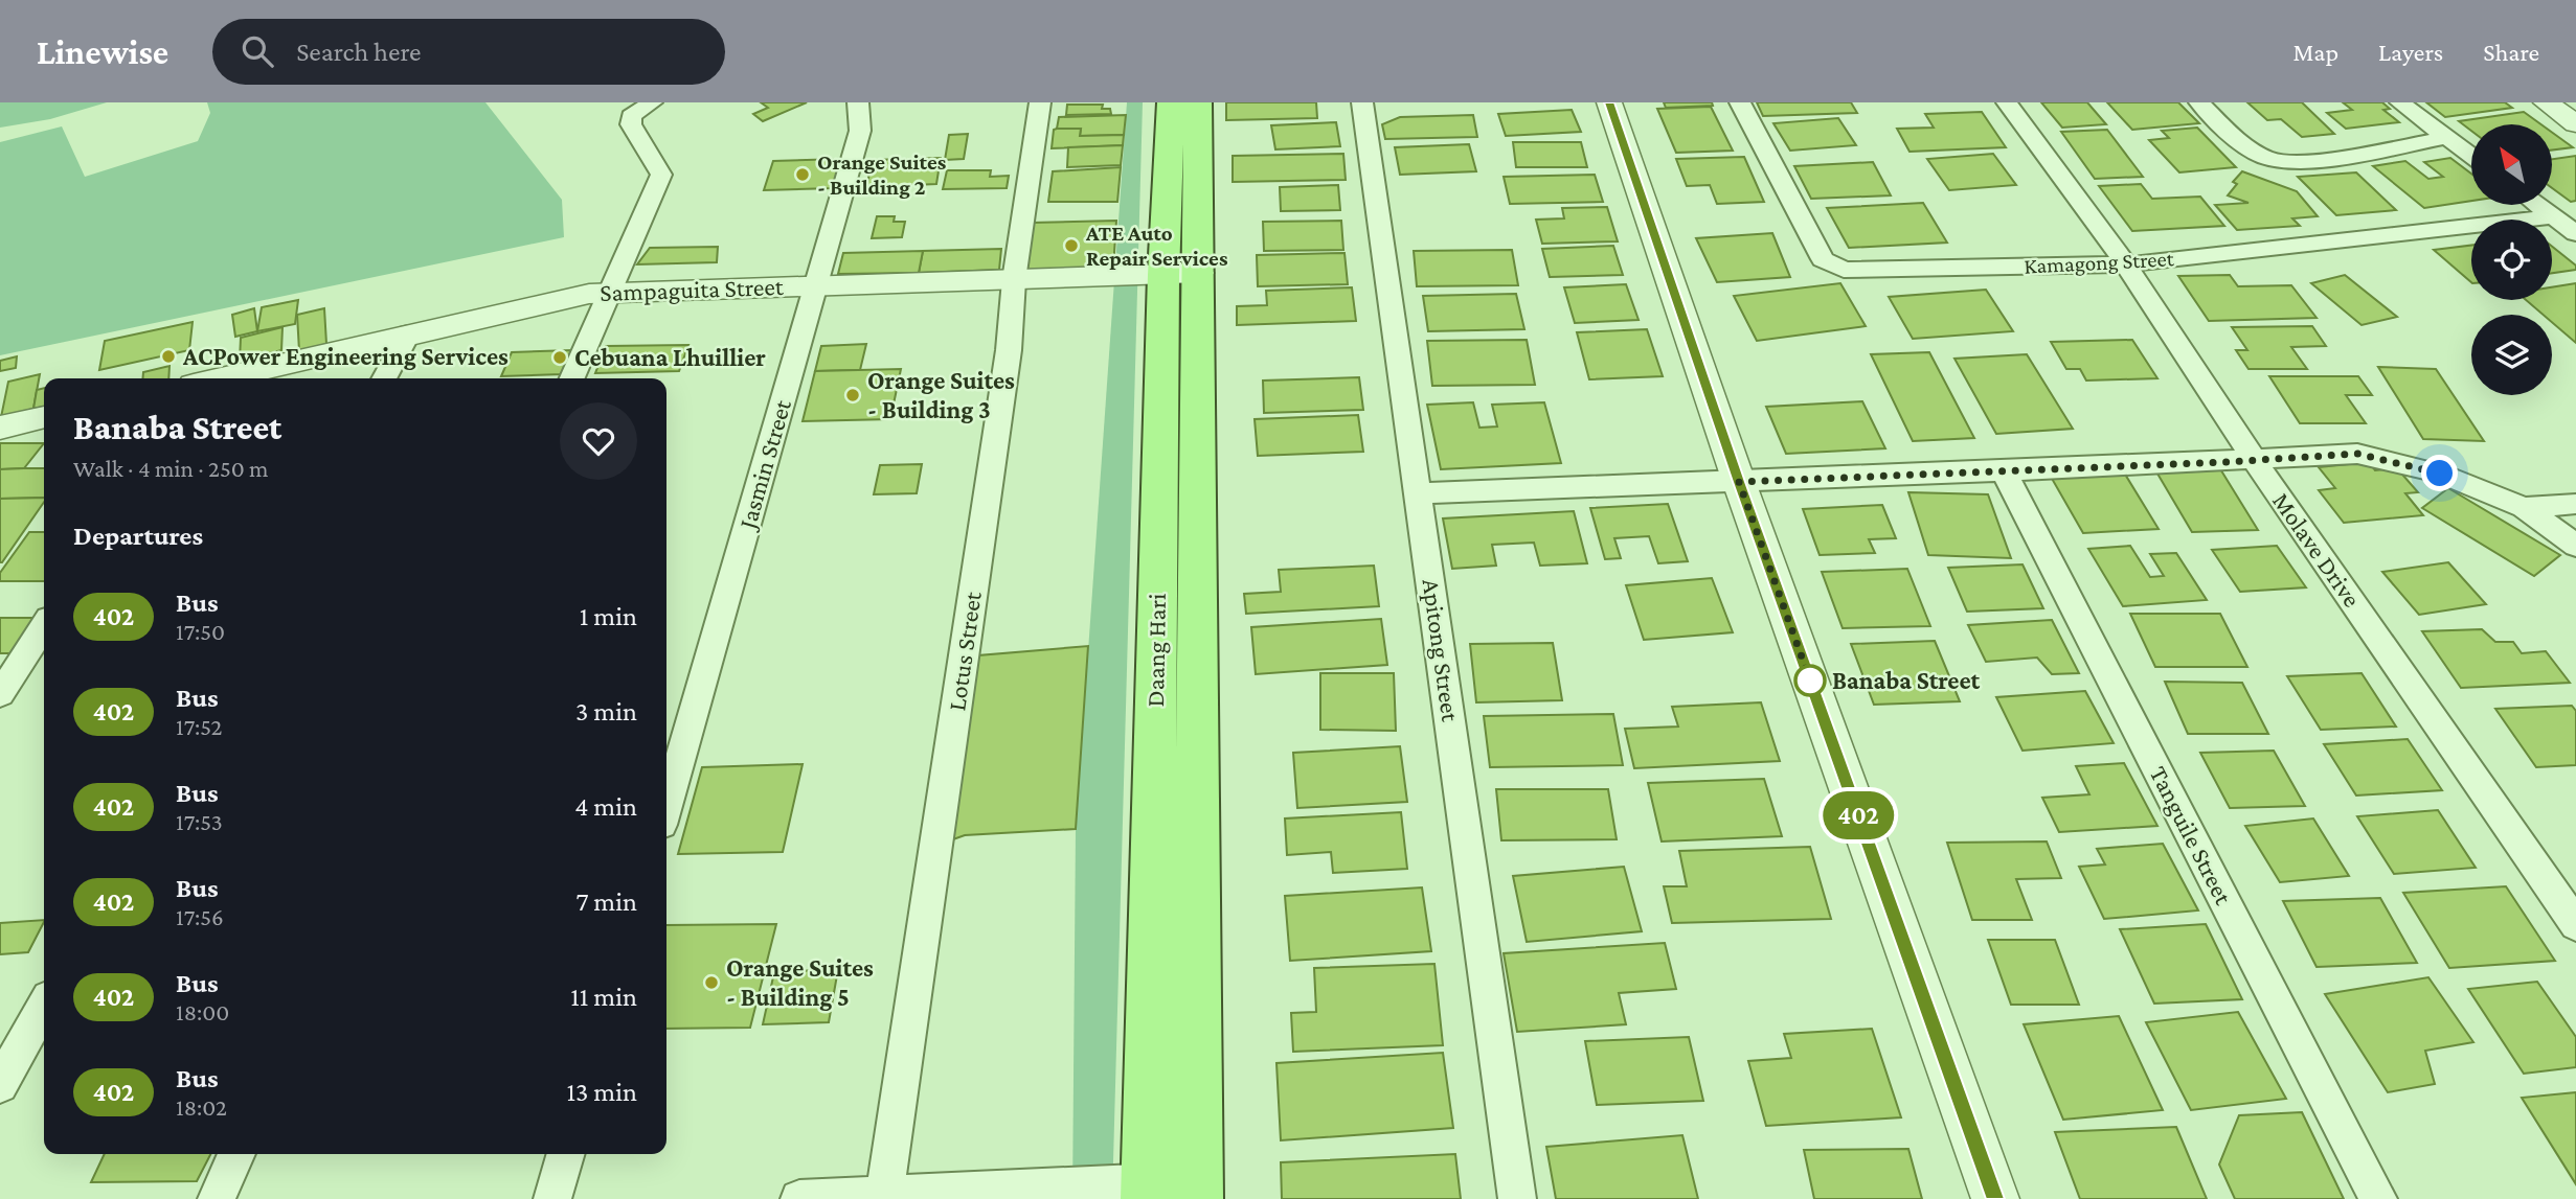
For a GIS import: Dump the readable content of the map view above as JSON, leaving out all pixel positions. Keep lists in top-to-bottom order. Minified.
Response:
{"streets":{"main road":["Daang Hari"],"street":["Kamagong Street","Sampaguita Street","Jasmin Street","Molave Drive","Apitong Street","Lotus Street","Tanguile Street"]},"crossings":[["Kamagong Street","Molave Drive"],["Sampaguita Street","Jasmin Street"],["Sampaguita Street","Daang Hari"],["Sampaguita Street","Lotus Street"]],"places":["Orange Suites - Building 2","ATE Auto Repair Services","ACPower Engineering Services","Cebuana Lhuillier","Orange Suites - Building 3","Banaba Street","Orange Suites - Building 5"],"lines":["bus line 402"],"north":"top left","page":{"header":"Linewise","search":"Search here","nav":["Map","Layers","Share"],"on_map":"402","heading":[["Banaba Street","Walk · 4 min · 250 m"],"Departures"],"list":[{"mark":"402","name":"Bus","note":"17:50","value":"1 min"},{"mark":"402","name":"Bus","note":"17:52","value":"3 min"},{"mark":"402","name":"Bus","note":"17:53","value":"4 min"},{"mark":"402","name":"Bus","note":"17:56","value":"7 min"},{"mark":"402","name":"Bus","note":"18:00","value":"11 min"},{"mark":"402","name":"Bus","note":"18:02","value":"13 min"}]}}
